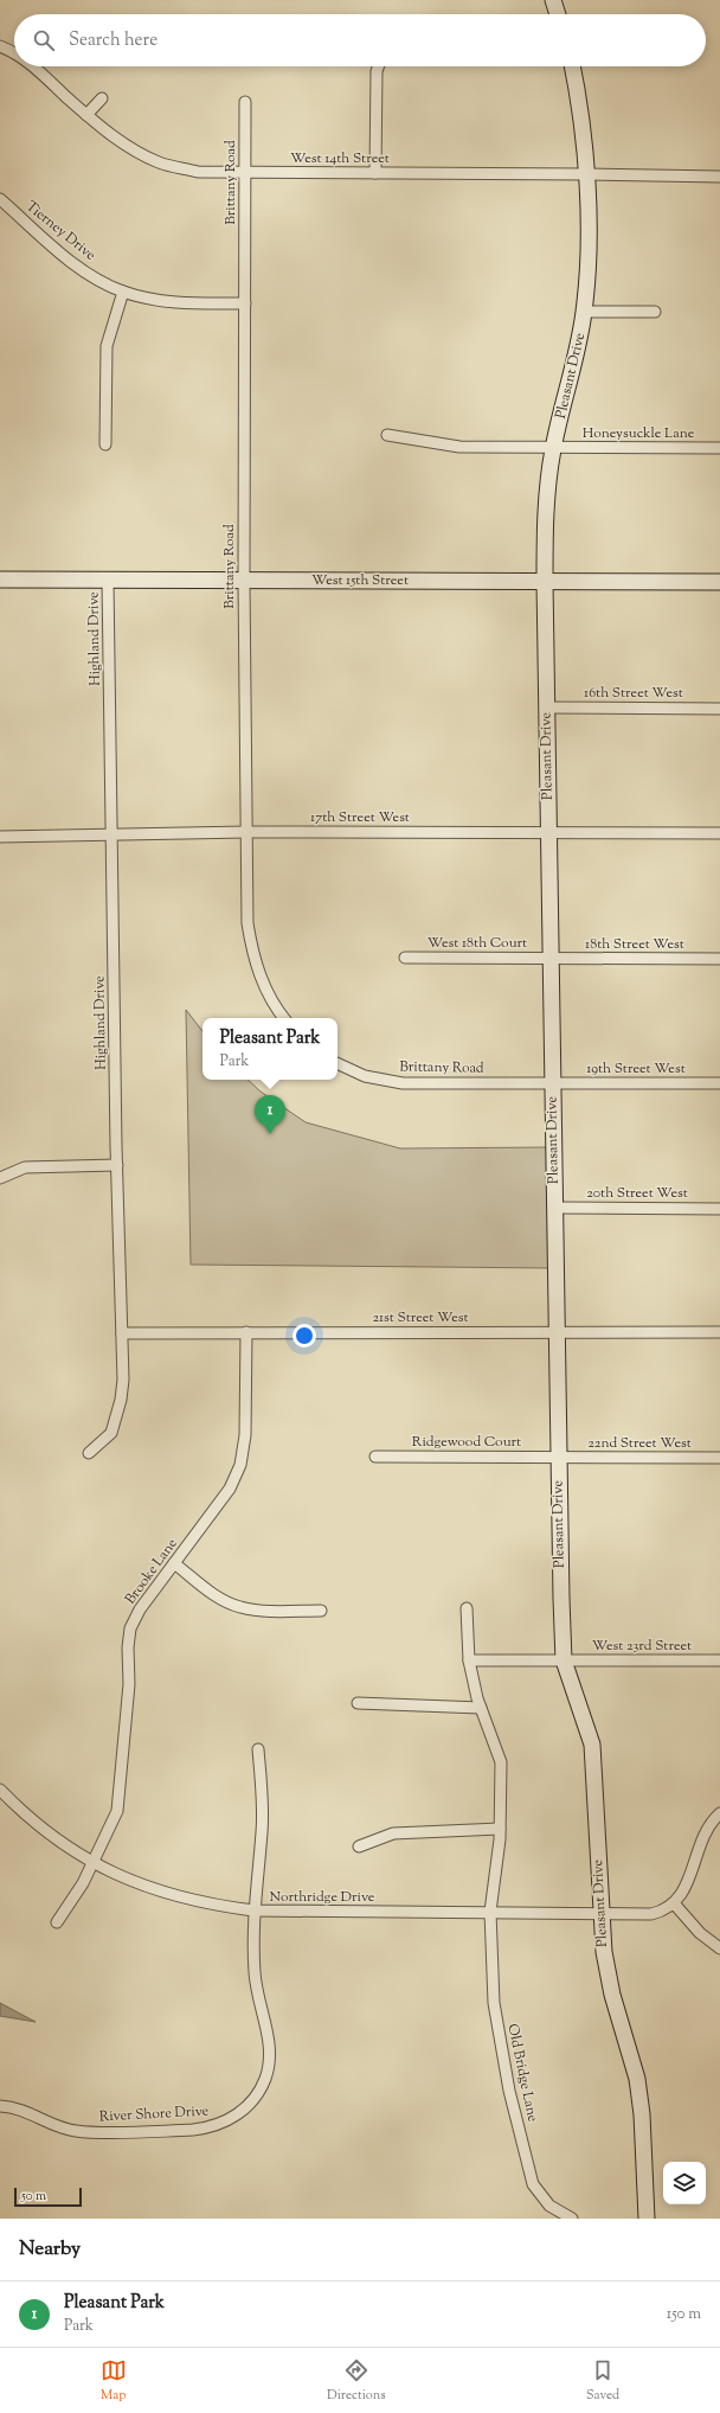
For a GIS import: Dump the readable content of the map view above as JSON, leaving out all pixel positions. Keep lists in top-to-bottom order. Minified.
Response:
{"streets":{"street":["West 14th Street","Brittany Road","Tierney Drive","Pleasant Drive","Honeysuckle Lane","West 15th Street","Highland Drive","16th Street West","17th Street West","West 18th Court","18th Street West","19th Street West","20th Street West","21st Street West","Ridgewood Court","22nd Street West","Brooke Lane","West 23rd Street","Northridge Drive","Old Bridge Lane","River Shore Drive"]},"crossings":[["West 14th Street","Brittany Road"],["West 14th Street","Pleasant Drive"],["Brittany Road","Tierney Drive"],["Brittany Road","Pleasant Drive"],["Brittany Road","West 15th Street"],["Brittany Road","17th Street West"],["Brittany Road","19th Street West"],["Pleasant Drive","Honeysuckle Lane"],["Pleasant Drive","West 15th Street"],["Pleasant Drive","16th Street West"],["Pleasant Drive","17th Street West"],["Pleasant Drive","West 18th Court"],["Pleasant Drive","18th Street West"],["Pleasant Drive","19th Street West"],["Pleasant Drive","20th Street West"],["Pleasant Drive","21st Street West"],["Pleasant Drive","Ridgewood Court"],["Pleasant Drive","22nd Street West"],["Pleasant Drive","West 23rd Street"],["Pleasant Drive","Northridge Drive"],["West 15th Street","Highland Drive"],["Highland Drive","17th Street West"],["Highland Drive","21st Street West"],["West 18th Court","18th Street West"],["21st Street West","Brooke Lane"],["Ridgewood Court","22nd Street West"],["Brooke Lane","Northridge Drive"],["West 23rd Street","Old Bridge Lane"],["Northridge Drive","Old Bridge Lane"],["Northridge Drive","River Shore Drive"]],"scale_bar":"50 m","page":{"search":"Search here","popup":["Pleasant Park","Park"],"pins":"1","scale":"50 m","heading":"Nearby","list":[{"mark":"1","name":"Pleasant Park","note":"Park","value":"150 m"}],"nav":["Map","Directions","Saved"]}}
